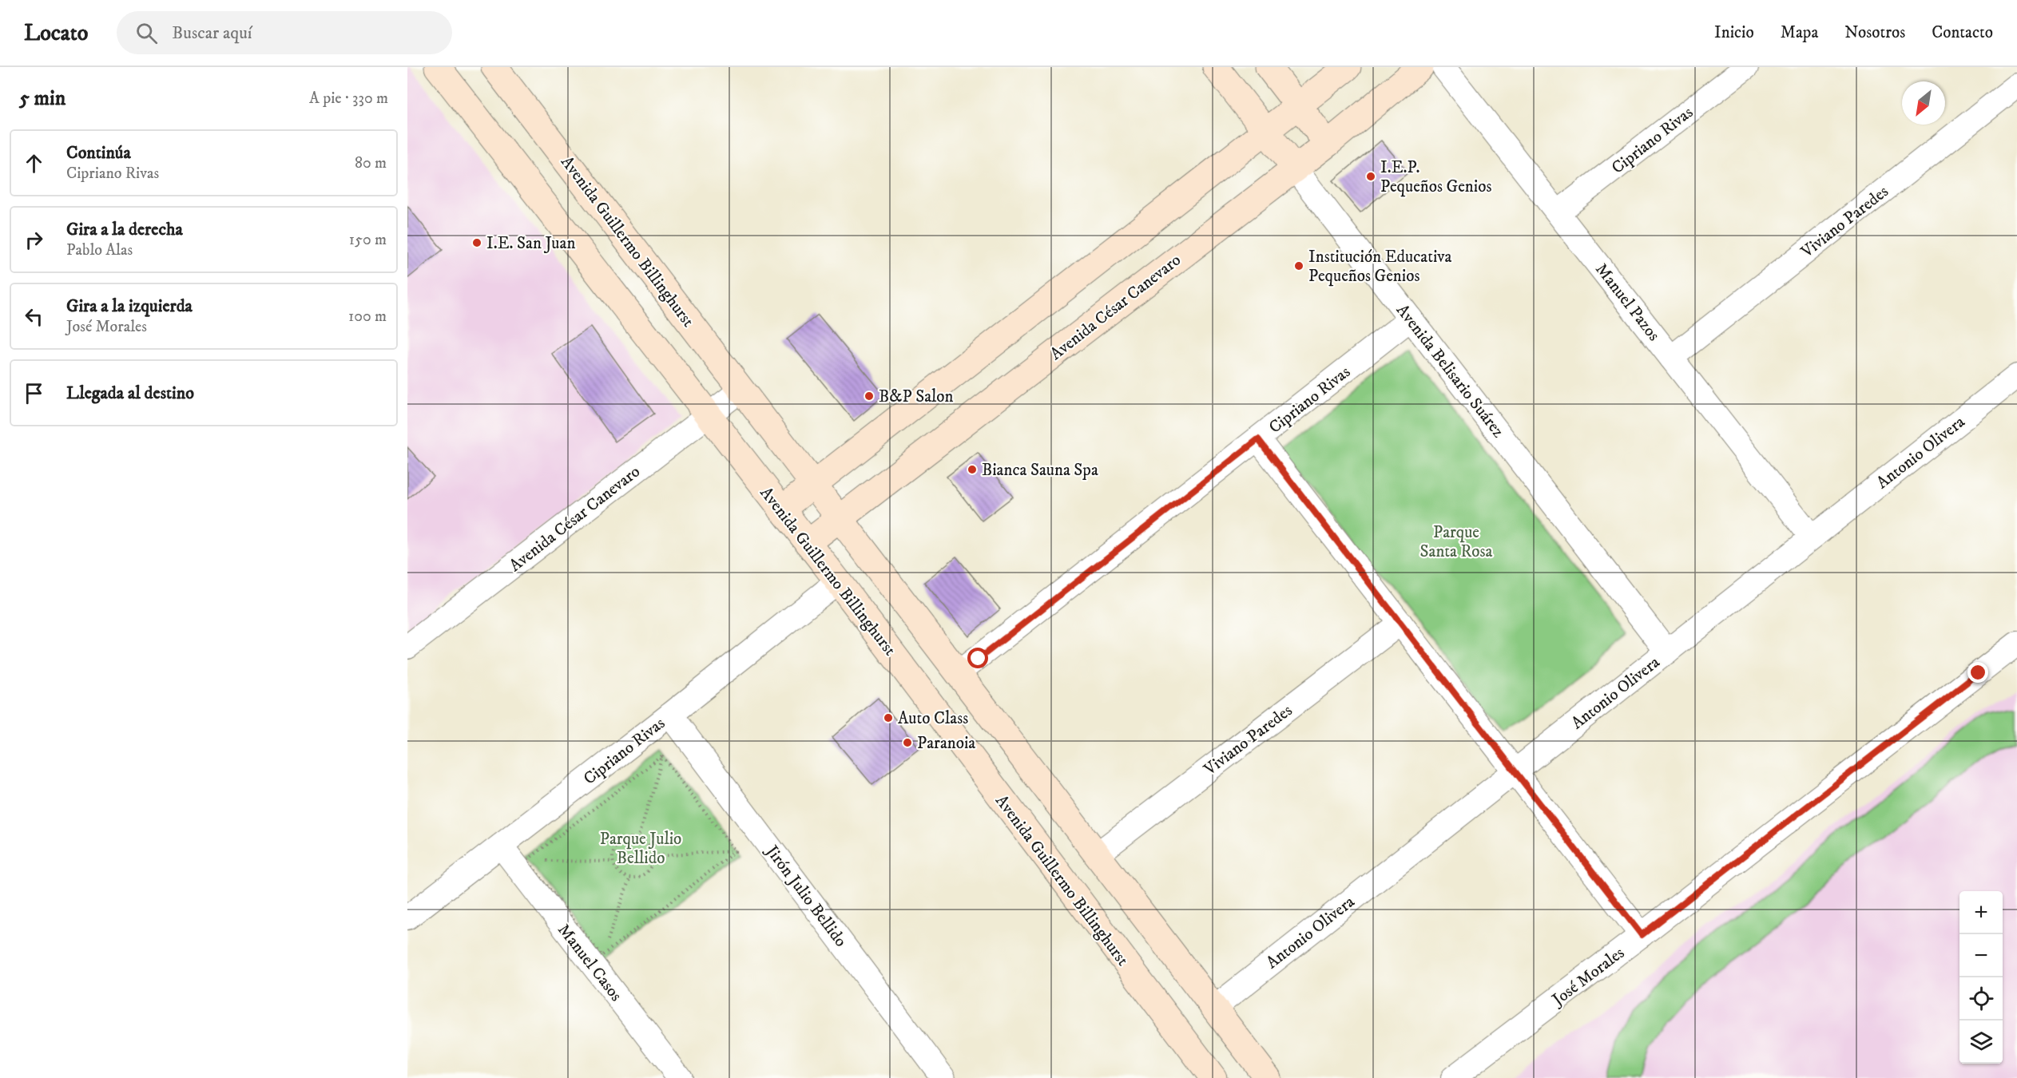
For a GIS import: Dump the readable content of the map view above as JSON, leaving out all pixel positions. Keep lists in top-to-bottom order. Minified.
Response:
{"streets":{"main road":["Avenida Guillermo Billinghurst","Avenida César Canevaro","Avenida Belisario Suárez"],"street":["Cipriano Rivas","Viviano Paredes","Manuel Pazos","Antonio Olivera","Jirón Julio Bellido","Manuel Casos","José Morales"]},"crossings":[["Cipriano Rivas","Avenida Guillermo Billinghurst"],["Cipriano Rivas","Manuel Pazos"],["Cipriano Rivas","Avenida Belisario Suárez"],["Cipriano Rivas","Jirón Julio Bellido"],["Cipriano Rivas","Manuel Casos"],["Viviano Paredes","Avenida Guillermo Billinghurst"],["Viviano Paredes","Manuel Pazos"],["Avenida Guillermo Billinghurst","Avenida César Canevaro"],["Avenida Guillermo Billinghurst","Antonio Olivera"],["Manuel Pazos","Antonio Olivera"],["Avenida César Canevaro","Avenida Belisario Suárez"],["Avenida Belisario Suárez","Antonio Olivera"]],"parks":["Parque Santa Rosa","Parque Julio Bellido"],"places":["I.E.P. Pequeños Genios","I.E. San Juan","Institución Educativa Pequeños Genios","B&P Salon","Bianca Sauna Spa","Auto Class","Paranoia"],"north":"bottom left","page":{"header":"Locato","search":"Buscar aquí","nav":["Inicio","Mapa","Nosotros","Contacto"],"heading":["5 min","A pie · 330 m"],"list":[["Continúa","Cipriano Rivas","80 m"],["Gira a la derecha","Pablo Alas","150 m"],["Gira a la izquierda","José Morales","100 m"],"Llegada al destino"],"map_buttons":["+","−"]}}
